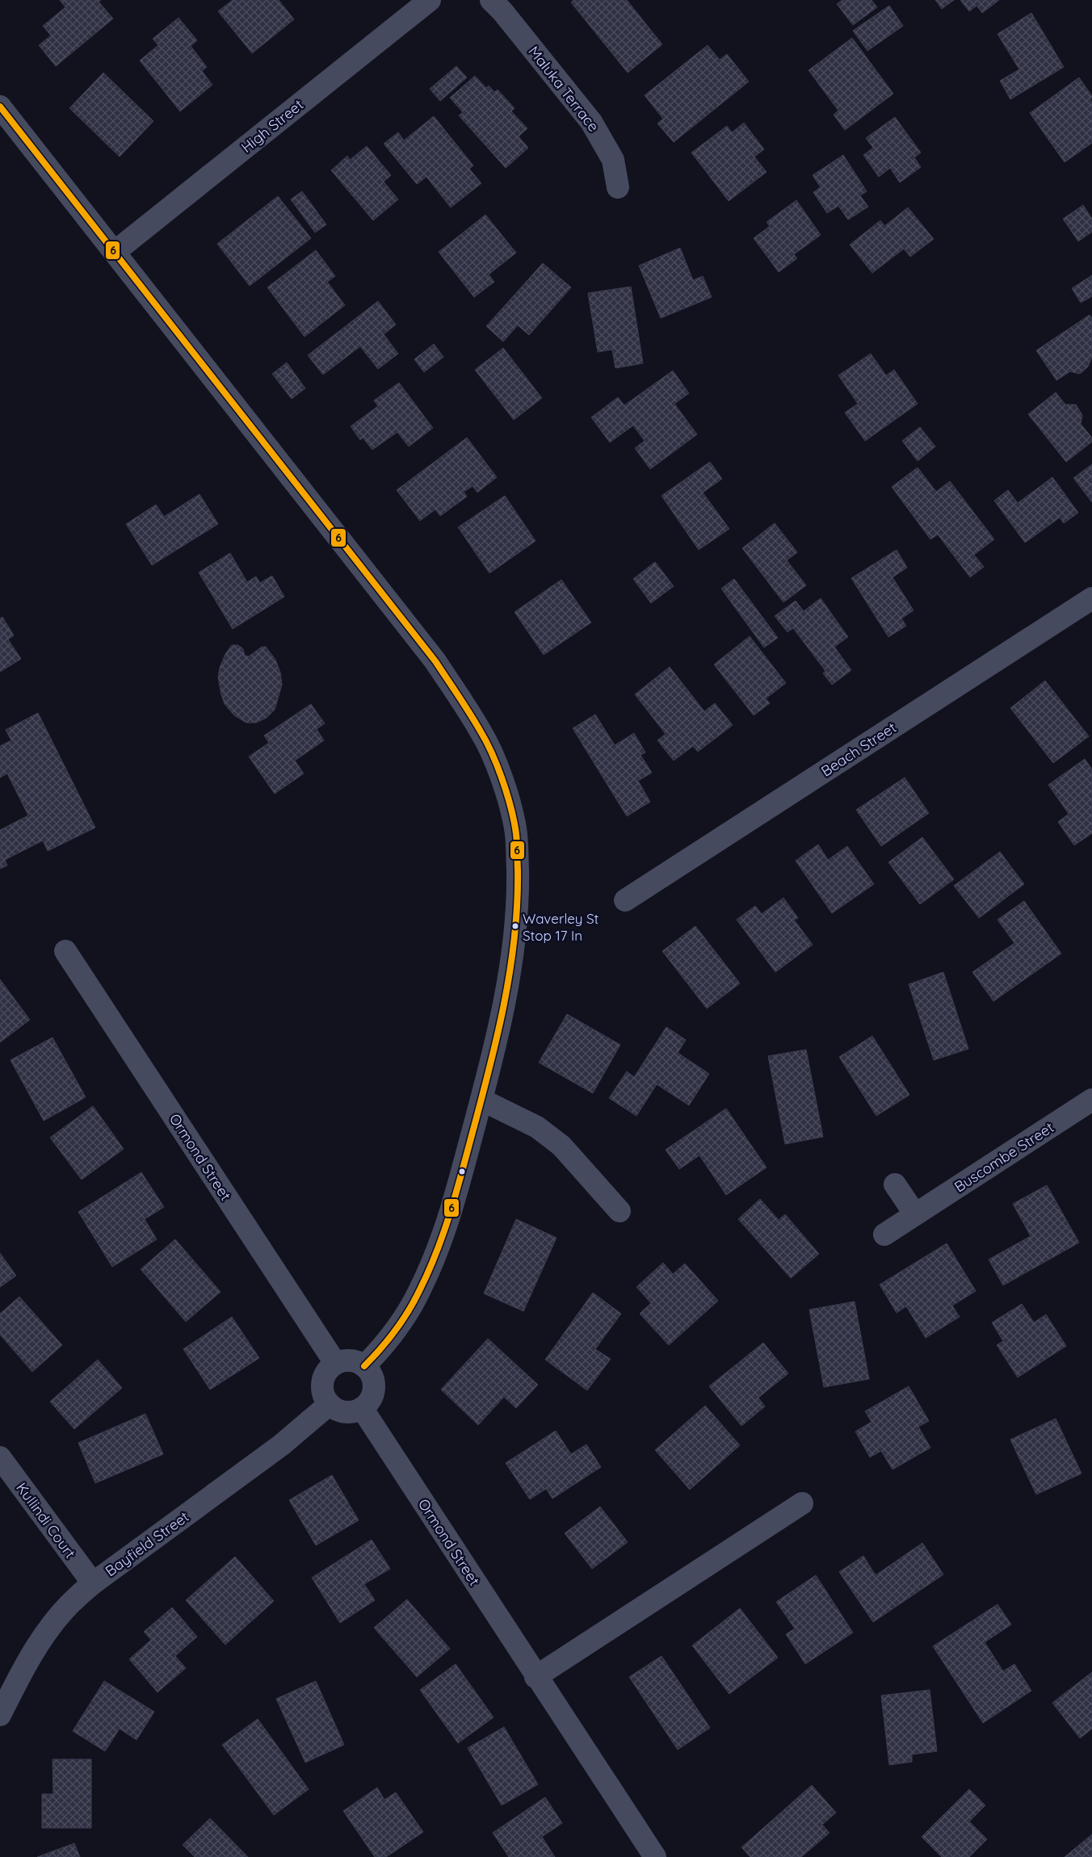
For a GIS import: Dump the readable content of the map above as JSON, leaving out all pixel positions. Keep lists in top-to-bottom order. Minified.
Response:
{"streets":{"street":["Maluka Terrace","High Street","Beach Street","Ormond Street","Buscombe Street","Kullindi Court","Bayfield Street"]},"crossings":[["Ormond Street","Bayfield Street"],["Kullindi Court","Bayfield Street"]],"places":["Waverley St Stop 17 In"],"lines":["transit line 6"]}
